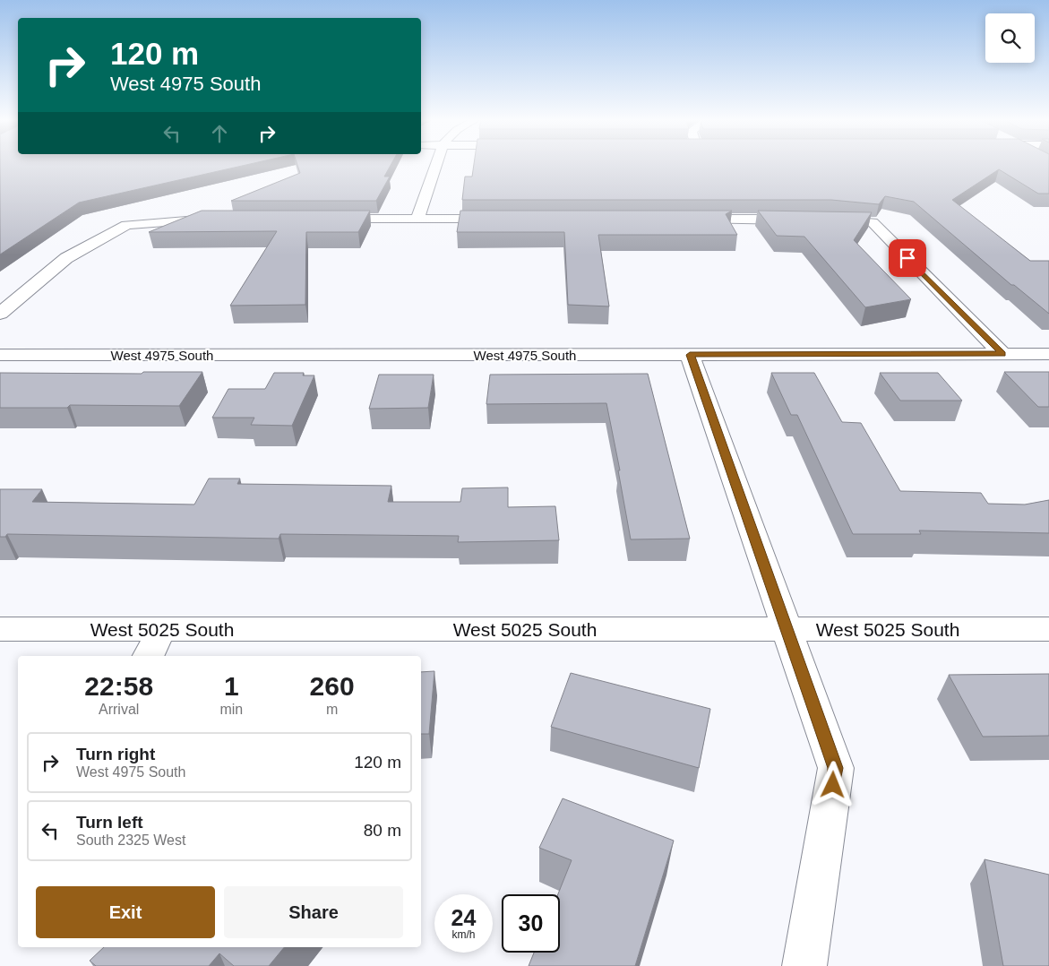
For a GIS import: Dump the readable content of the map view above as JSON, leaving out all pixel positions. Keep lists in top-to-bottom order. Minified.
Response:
{"streets":{"street":["West 4975 South","West 5025 South"]},"page":{"turn":["120 m","West 4975 South"],"eta":["22:58","Arrival","1","min","260","m"],"list":[{"name":"Turn right","note":"West 4975 South","value":"120 m"},{"name":"Turn left","note":"South 2325 West","value":"80 m"}],"buttons":["Exit","Share"],"speed":"24 km/h","limit":"30"}}
